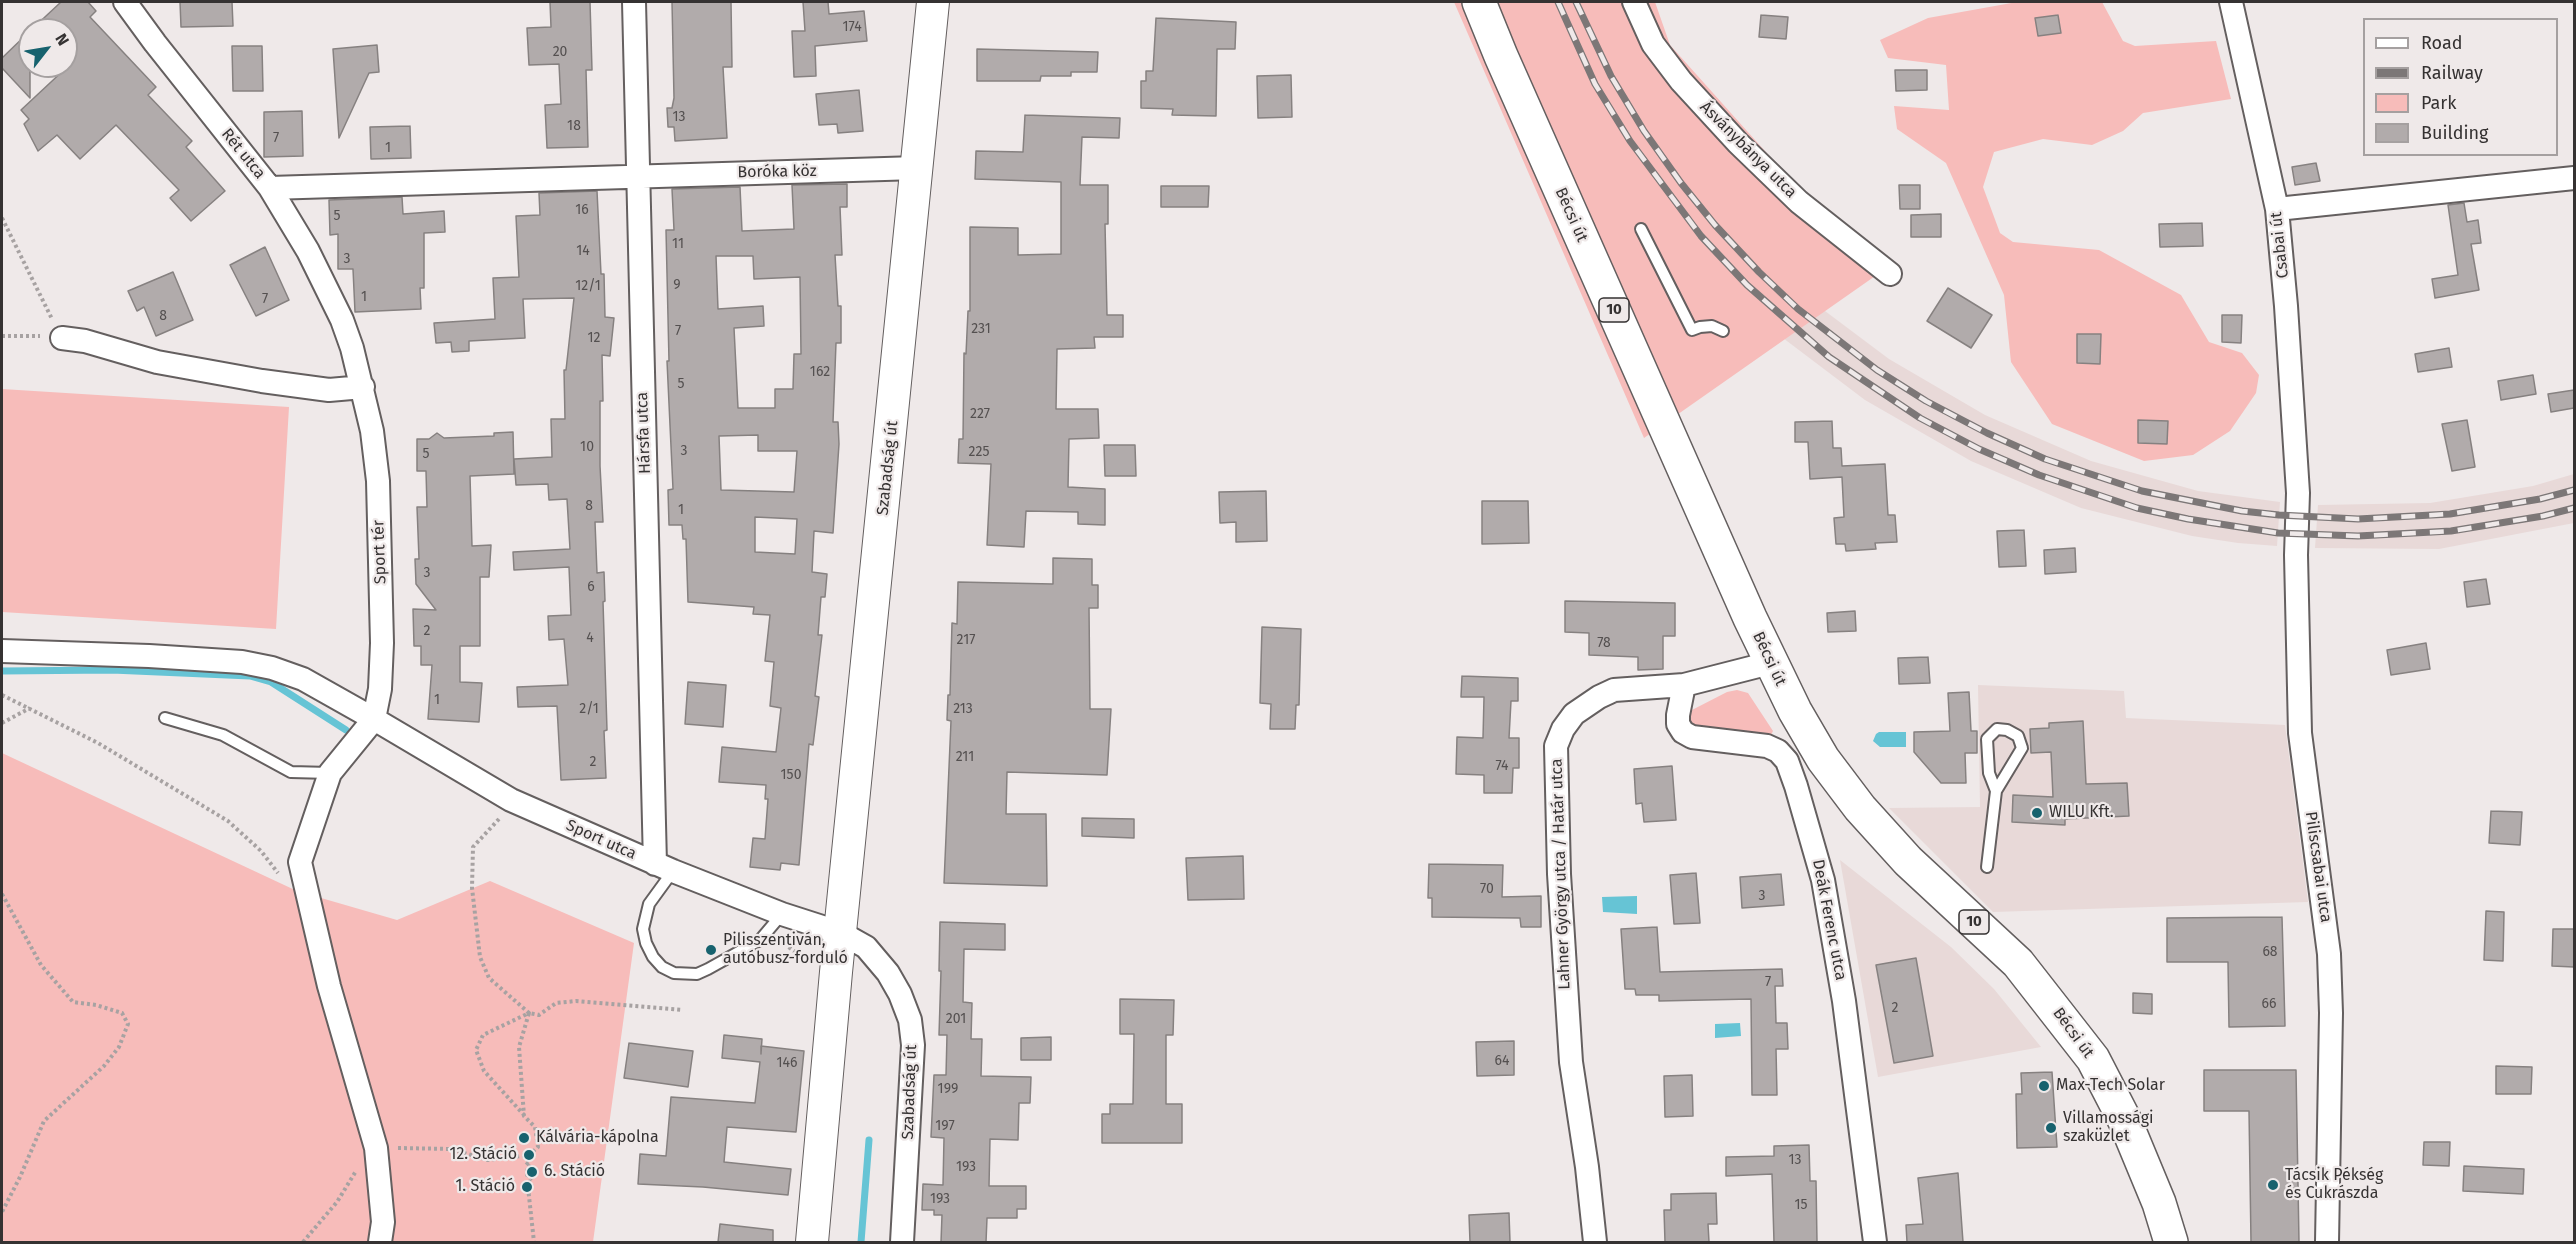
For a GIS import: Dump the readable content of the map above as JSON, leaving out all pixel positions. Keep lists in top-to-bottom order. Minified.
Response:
{"streets":{"main road":["Bécsi út","10","Szabadság út"],"street":["Ásványbánya utca","Rét utca","Boróka köz","Csabai út","Hársfa utca","Sport tér","Sport utca","Piliscsabai utca","Lahner György utca / Határ utca","Deák Ferenc utca"]},"crossings":[["Rét utca","Boróka köz"],["Rét utca","Sport tér"],["Boróka köz","Hársfa utca"],["Boróka köz","Szabadság út"],["Bécsi út","Lahner György utca / Határ utca"],["Csabai út","Piliscsabai utca"],["Hársfa utca","Sport utca"],["Szabadság út","Sport utca"],["Sport tér","Sport utca"],["Lahner György utca / Határ utca","Deák Ferenc utca"]],"places":["WILU Kft.","Pilisszentiván, autóbusz-forduló","Max-Tech Solar","Villamossági szaküzlet","Kálvária-kápolna","12. Stáció","6. Stáció","Tácsik Pékség és Cukrászda","1. Stáció"],"house_numbers":["174","20","13","18","7","1","16","5","11","14","3","9","12/1","1","7","8","231","7","12","162","5","227","10","3","225","5","8","1","3","6","2","4","217","78","1","2/1","213","211","2","74","150","70","3","68","7","66","2","201","64","146","199","197","13","193","193","15"],"legend":["Road","Railway","Park","Building"],"north":"top right"}
